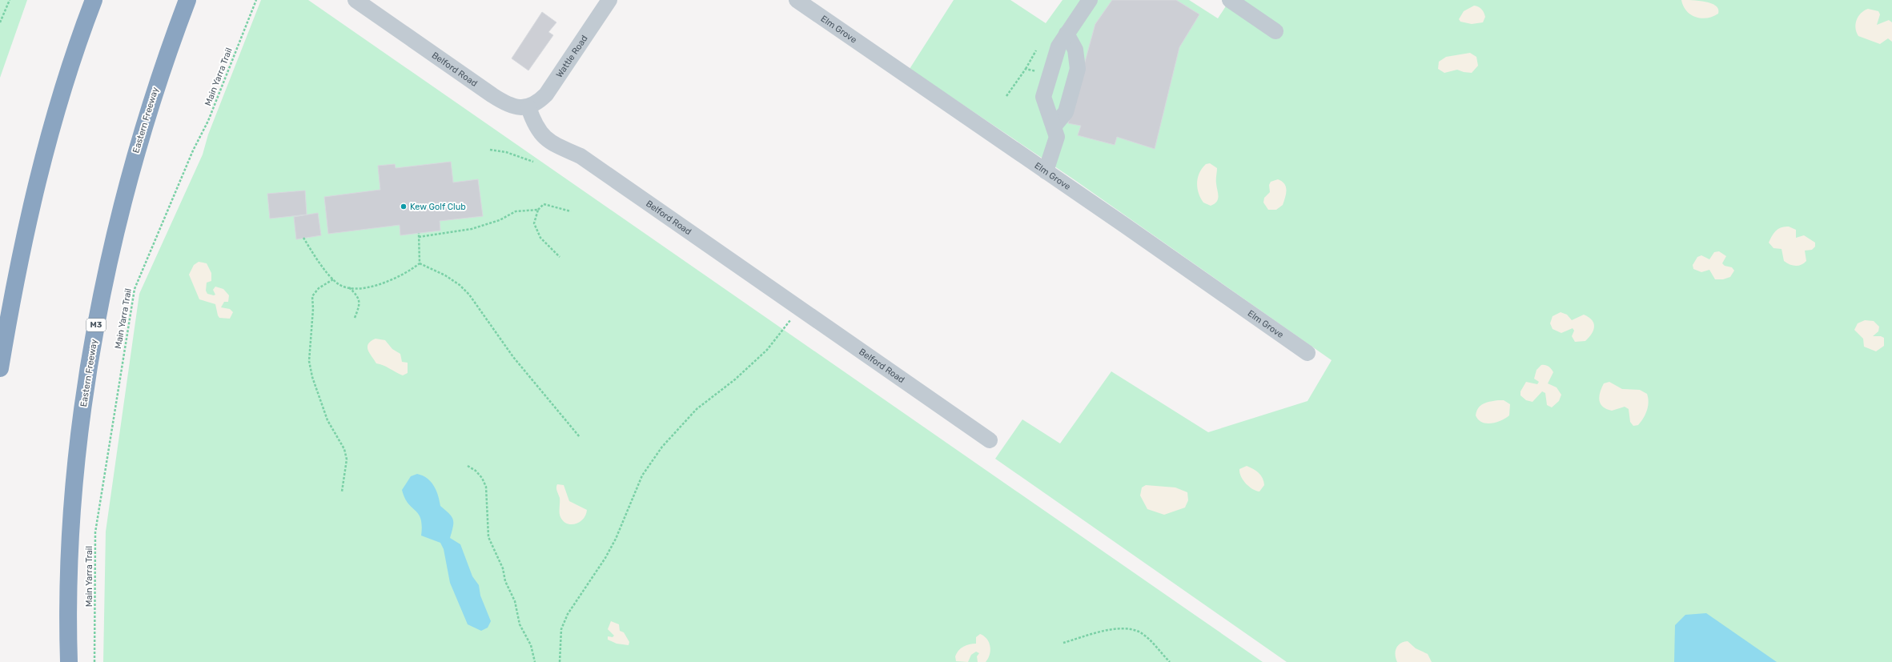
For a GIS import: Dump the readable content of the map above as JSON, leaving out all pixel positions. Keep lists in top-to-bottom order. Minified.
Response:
{"streets":{"highway":["Eastern Freeway","M3"],"street":["Elm Grove","Wattle Road","Belford Road"],"path":["Main Yarra Trail"]},"crossings":[["Wattle Road","Belford Road"]],"places":["Kew Golf Club"]}
